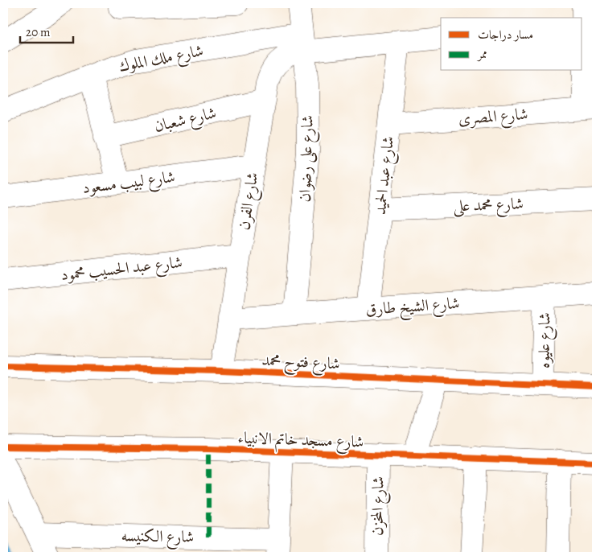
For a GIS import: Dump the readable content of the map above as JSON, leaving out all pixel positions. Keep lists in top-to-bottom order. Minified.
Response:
{"streets":{"street":["شارع ملك الملوك","شارع المصرى","شارع شعبان","شارع على رضوان","شارع عبد الحميد","شارع لبيب مسعود","شارع الفرن","شارع محمد على","شارع عبد الحسيب محمود","شارع الشيخ طارق","شارع عليوه","شارع فتوح محمد","شارع مسجد خاتم الانبياء","شارع المخزن","شارع الكنيسه"]},"crossings":[["شارع ملك الملوك","شارع على رضوان"],["شارع ملك الملوك","شارع الفرن"],["شارع المصرى","شارع عبد الحميد"],["شارع شعبان","شارع الفرن"],["شارع على رضوان","شارع الفرن"],["شارع على رضوان","شارع الشيخ طارق"],["شارع عبد الحميد","شارع محمد على"],["شارع عبد الحميد","شارع الشيخ طارق"],["شارع لبيب مسعود","شارع الفرن"],["شارع الفرن","شارع عبد الحسيب محمود"],["شارع الفرن","شارع الشيخ طارق"],["شارع الفرن","شارع فتوح محمد"],["شارع الشيخ طارق","شارع عليوه"],["شارع عليوه","شارع فتوح محمد"],["شارع مسجد خاتم الانبياء","شارع المخزن"]],"legend":["مسار دراجات","ممر"],"scale_bar":"20 m"}
